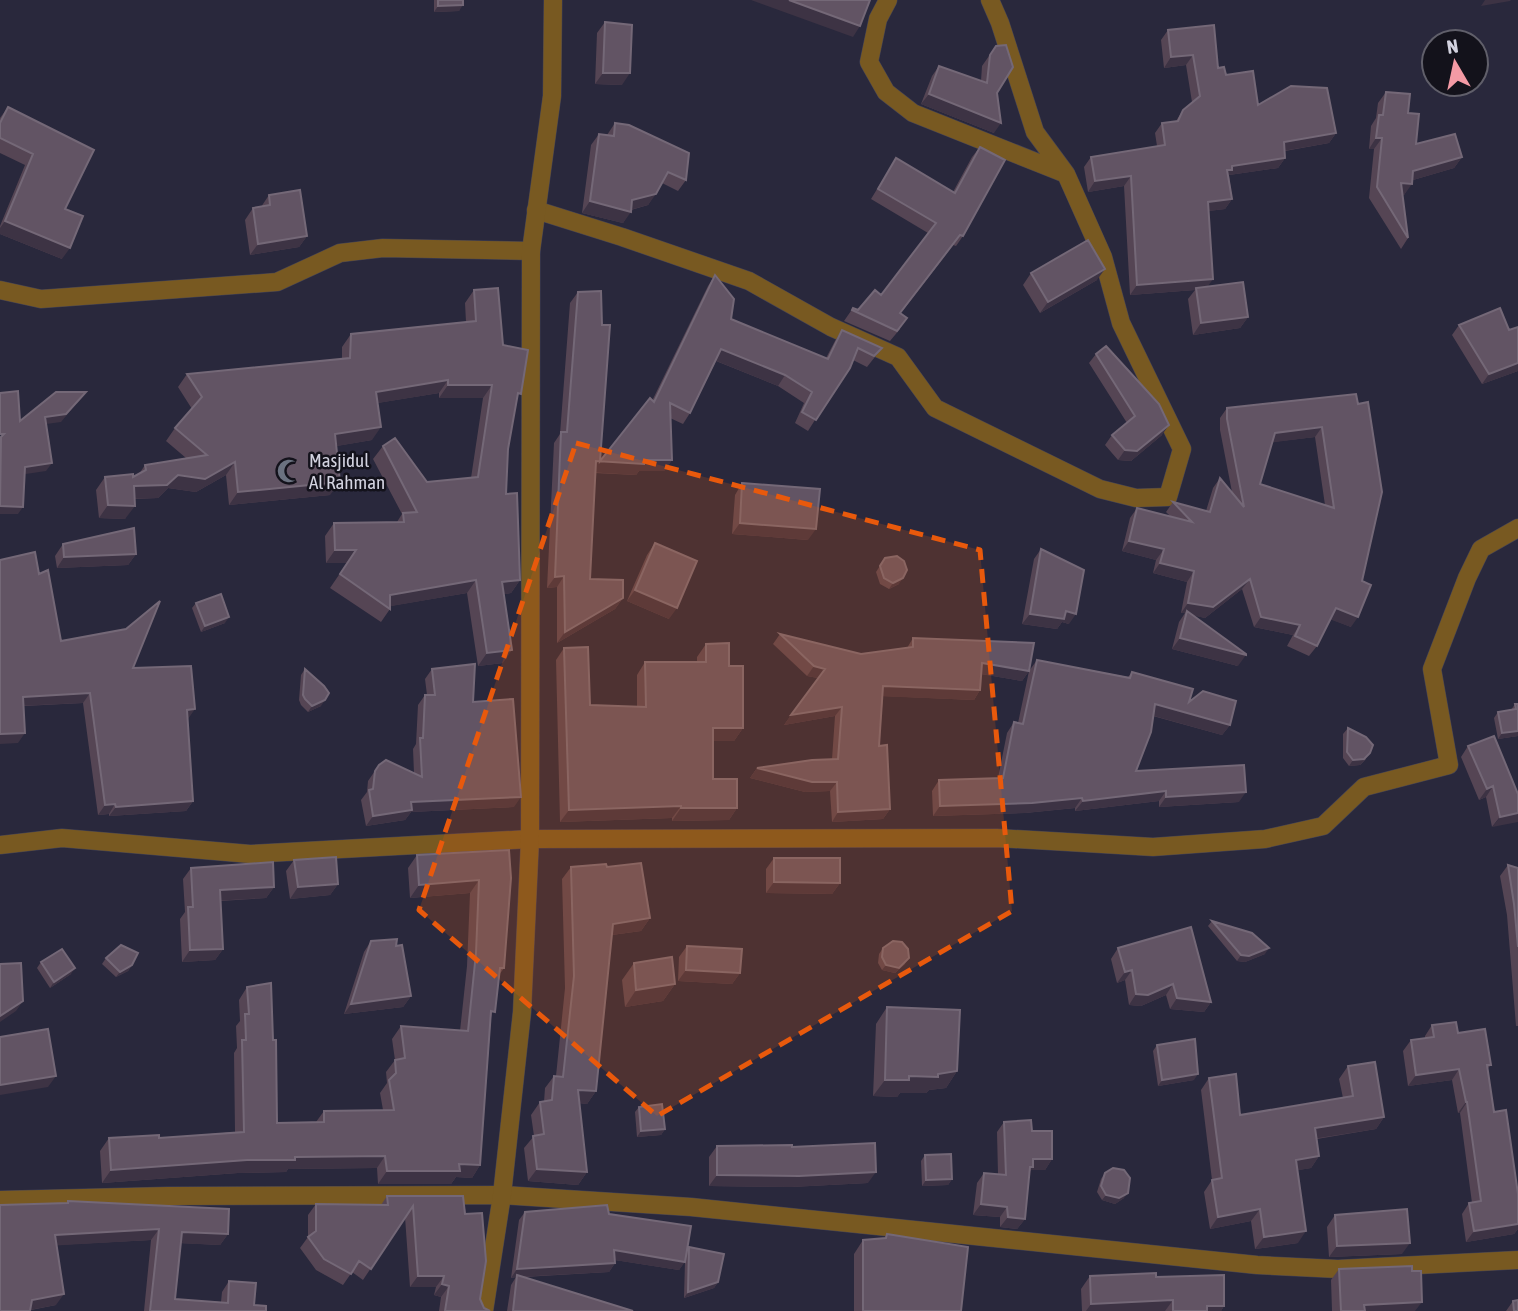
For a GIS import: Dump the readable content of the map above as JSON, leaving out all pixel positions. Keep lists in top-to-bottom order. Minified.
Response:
{"places":{"mosque":["Masjidul Al Rahman"]},"north":"top"}
